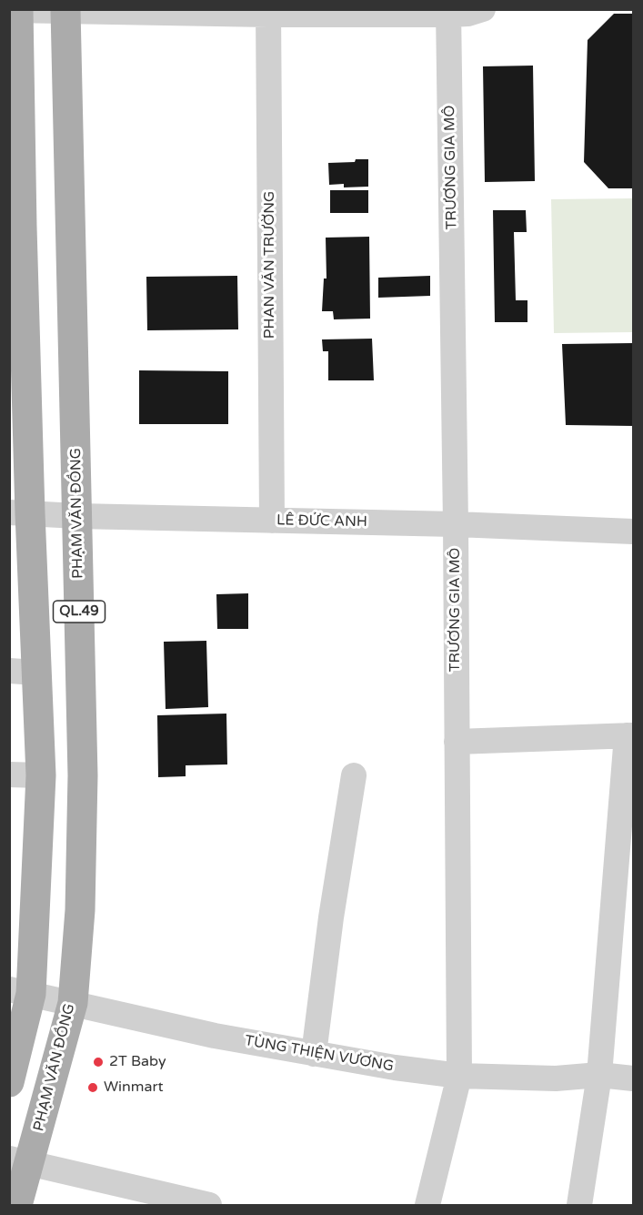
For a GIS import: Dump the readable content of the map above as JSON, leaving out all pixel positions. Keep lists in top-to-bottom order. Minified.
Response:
{"streets":{"main road":["PHẠM VĂN ĐỒNG","QL.49"],"street":["TRƯƠNG GIA MÔ","PHAN VĂN TRƯỜNG","LÊ ĐỨC ANH","TÙNG THIỆN VƯƠNG"]},"crossings":[["TRƯƠNG GIA MÔ","LÊ ĐỨC ANH"],["TRƯƠNG GIA MÔ","TÙNG THIỆN VƯƠNG"],["PHAN VĂN TRƯỜNG","LÊ ĐỨC ANH"],["PHẠM VĂN ĐỒNG","LÊ ĐỨC ANH"],["PHẠM VĂN ĐỒNG","TÙNG THIỆN VƯƠNG"],["LÊ ĐỨC ANH","QL.49"],["QL.49","TÙNG THIỆN VƯƠNG"]],"places":["2T Baby","Winmart"]}
